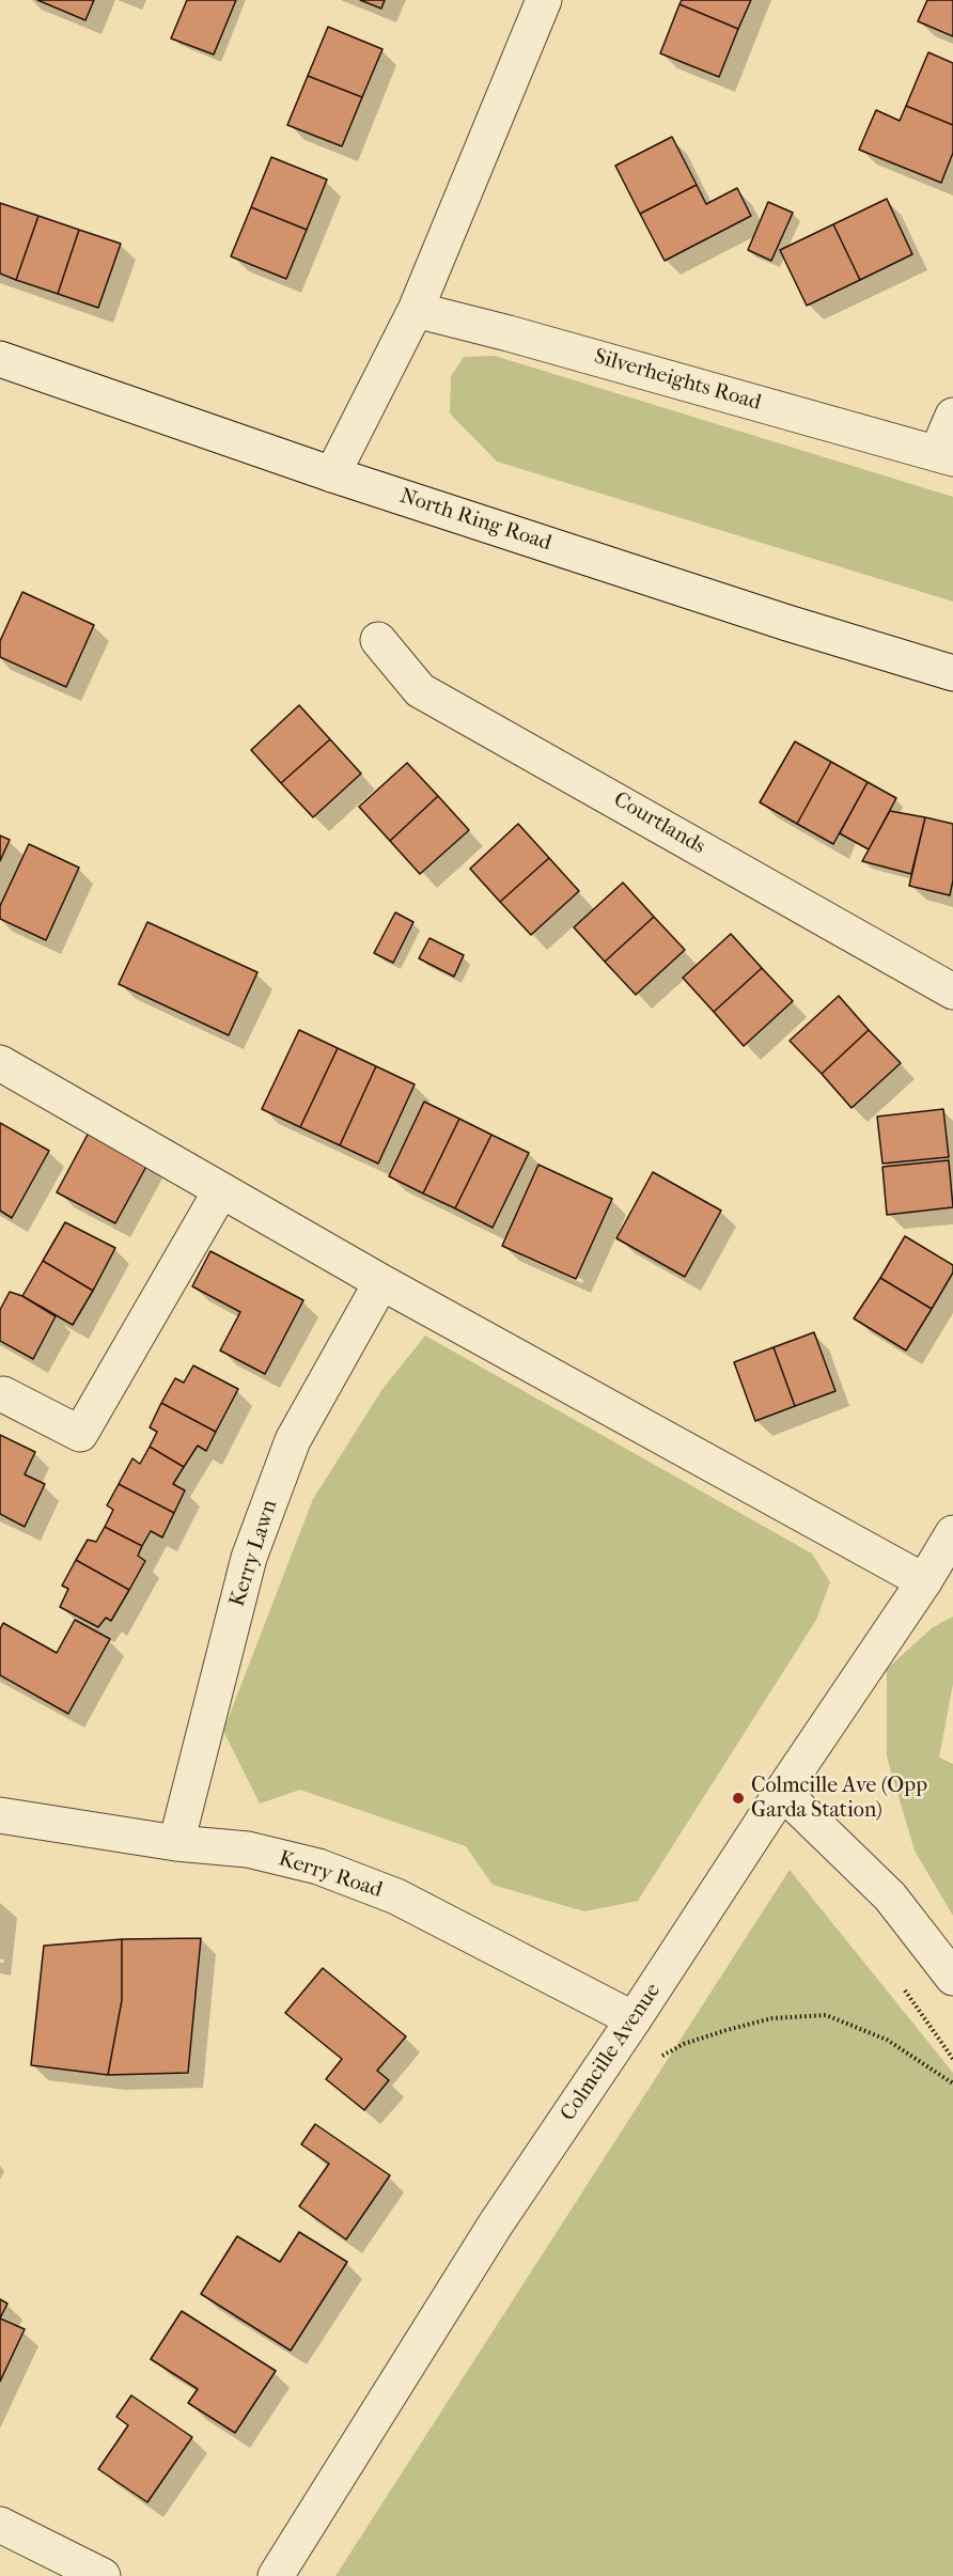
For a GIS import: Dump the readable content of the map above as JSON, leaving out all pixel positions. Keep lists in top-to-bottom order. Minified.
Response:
{"streets":{"street":["Silverheights Road","North Ring Road","Courtlands","Kerry Lawn","Kerry Road","Colmcille Avenue"]},"crossings":[["Kerry Lawn","Kerry Road"],["Kerry Road","Colmcille Avenue"]],"places":["Colmcille Ave (Opp Garda Station)"]}
